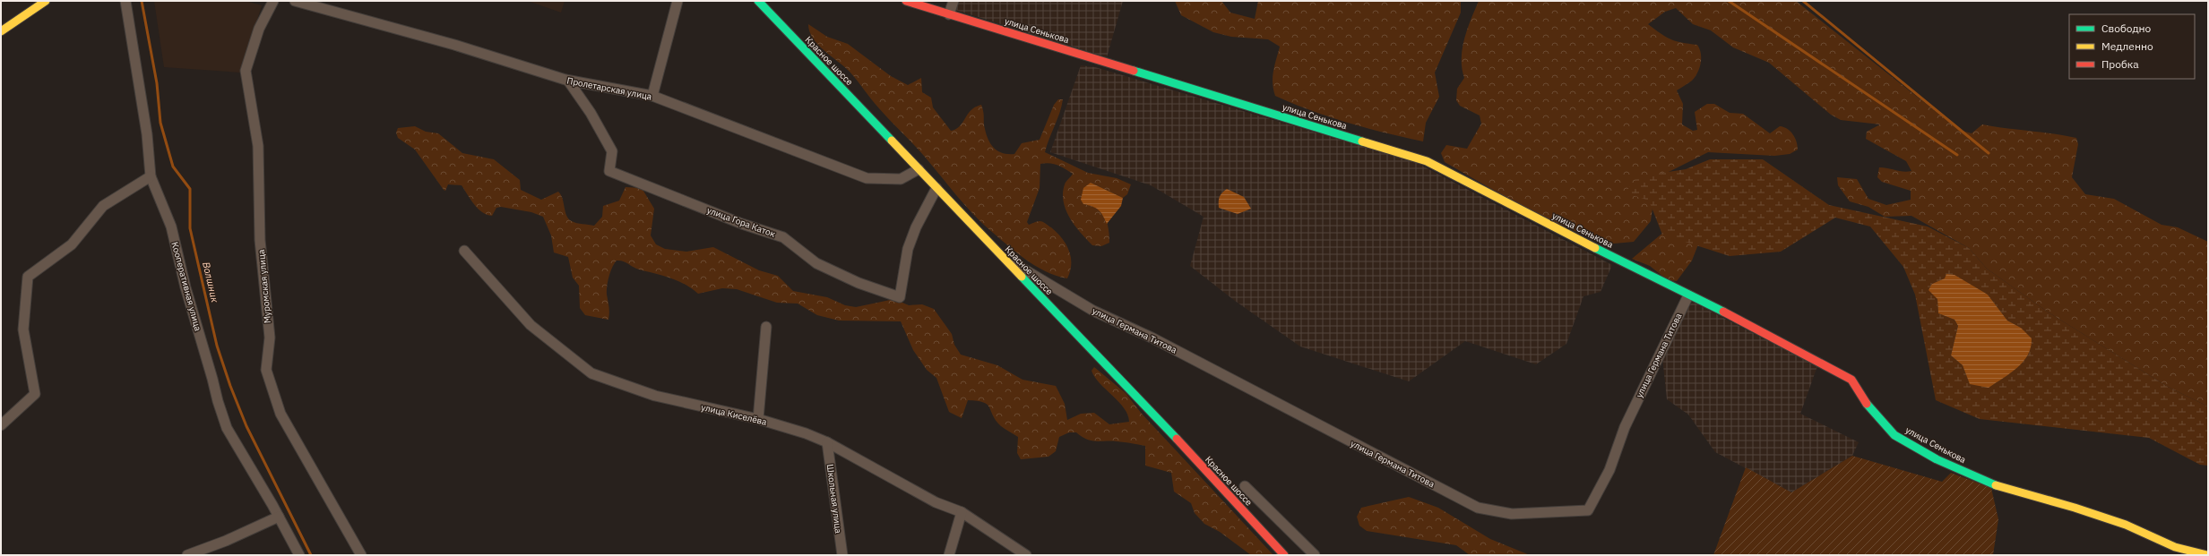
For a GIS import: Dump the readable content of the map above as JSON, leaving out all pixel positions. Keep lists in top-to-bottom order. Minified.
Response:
{"streets":{"street":["улица Сенькова","Красное шоссе","Пролетарская улица","улица Гора Каток","Кооперативная улица","Муромская улица","улица Германа Титова","улица Киселёва","Школьная улица"]},"crossings":[["улица Сенькова","улица Германа Титова"],["Красное шоссе","Пролетарская улица"],["Красное шоссе","улица Гора Каток"],["Красное шоссе","улица Германа Титова"],["Пролетарская улица","улица Гора Каток"],["улица Киселёва","Школьная улица"]],"water":["Волшник"],"legend":["Свободно","Медленно","Пробка"]}
